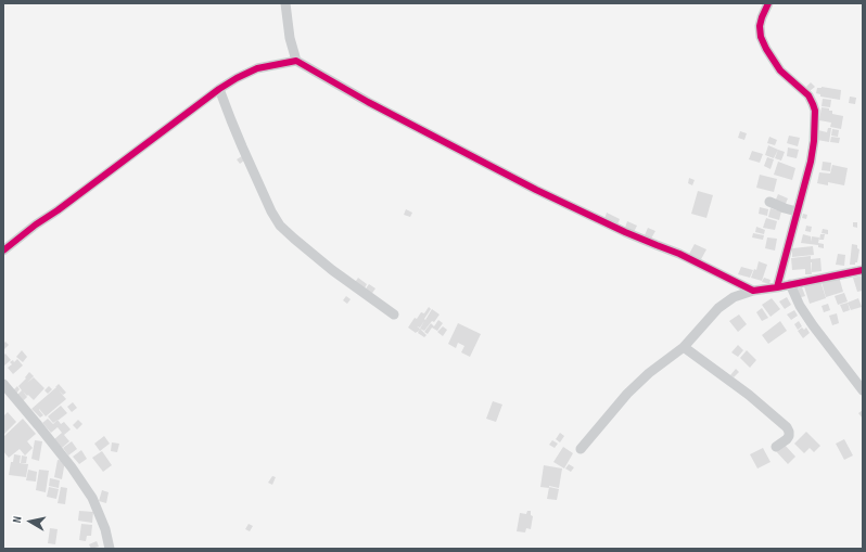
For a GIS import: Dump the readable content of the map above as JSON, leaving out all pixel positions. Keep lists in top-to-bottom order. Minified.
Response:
{"north":"left"}
